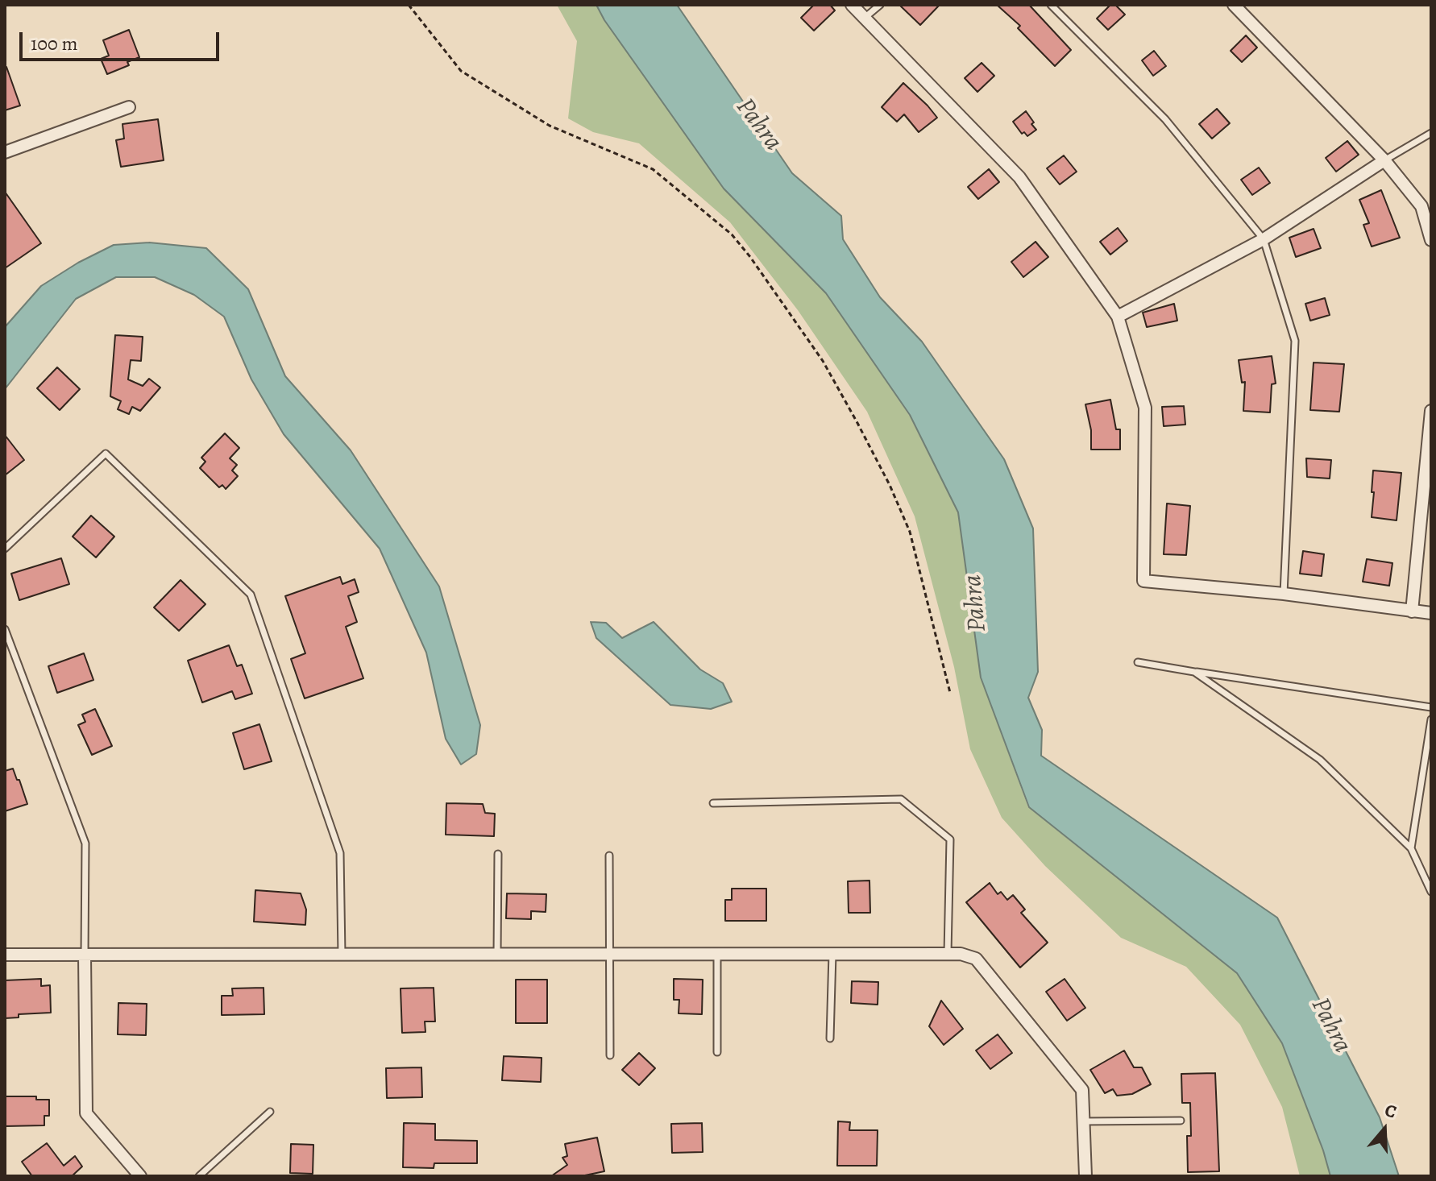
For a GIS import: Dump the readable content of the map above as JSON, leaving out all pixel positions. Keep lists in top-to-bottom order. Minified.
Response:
{"water":["Pahra"],"scale_bar":"100 m","north":"top"}
